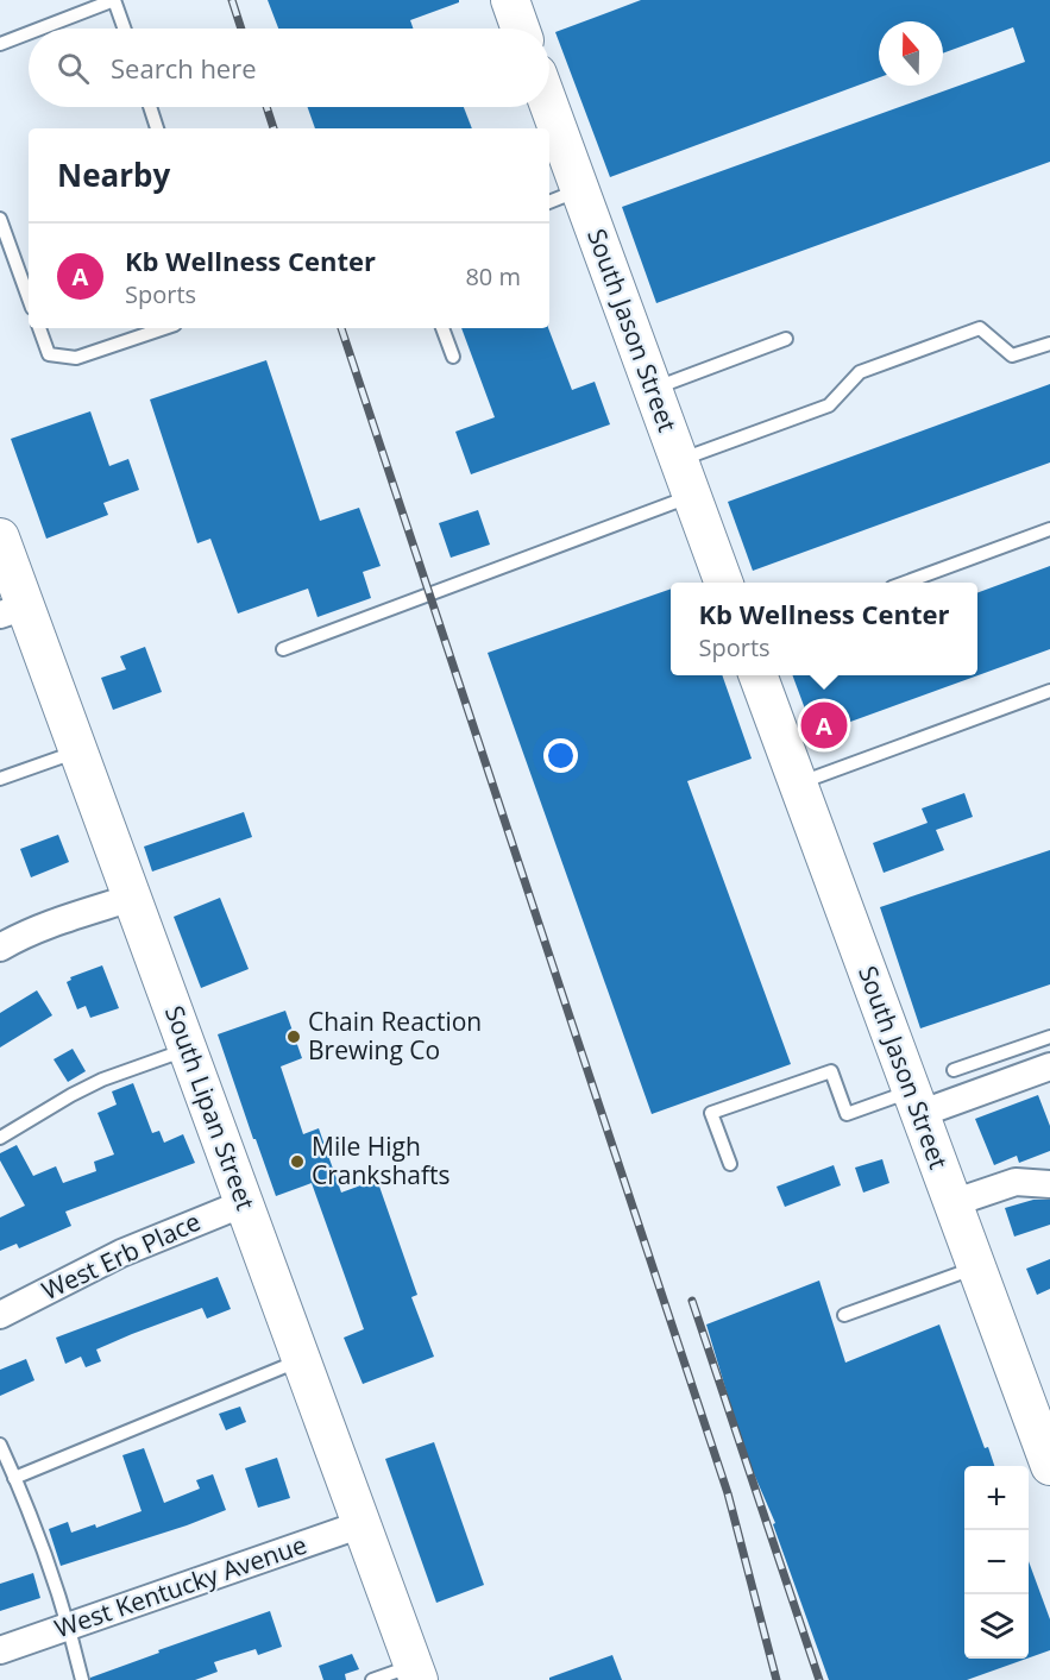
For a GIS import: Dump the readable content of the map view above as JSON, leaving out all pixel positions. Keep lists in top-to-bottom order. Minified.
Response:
{"streets":{"street":["South Jason Street","South Lipan Street","West Erb Place","West Kentucky Avenue"]},"crossings":[["South Lipan Street","West Erb Place"],["South Lipan Street","West Kentucky Avenue"]],"places":["Chain Reaction Brewing Co","Mile High Crankshafts"],"north":"top","page":{"search":"Search here","heading":"Nearby","list":[{"mark":"A","name":"Kb Wellness Center","note":"Sports","value":"80 m"}],"popup":["Kb Wellness Center","Sports"],"pins":"A","map_buttons":["+","−"]}}
